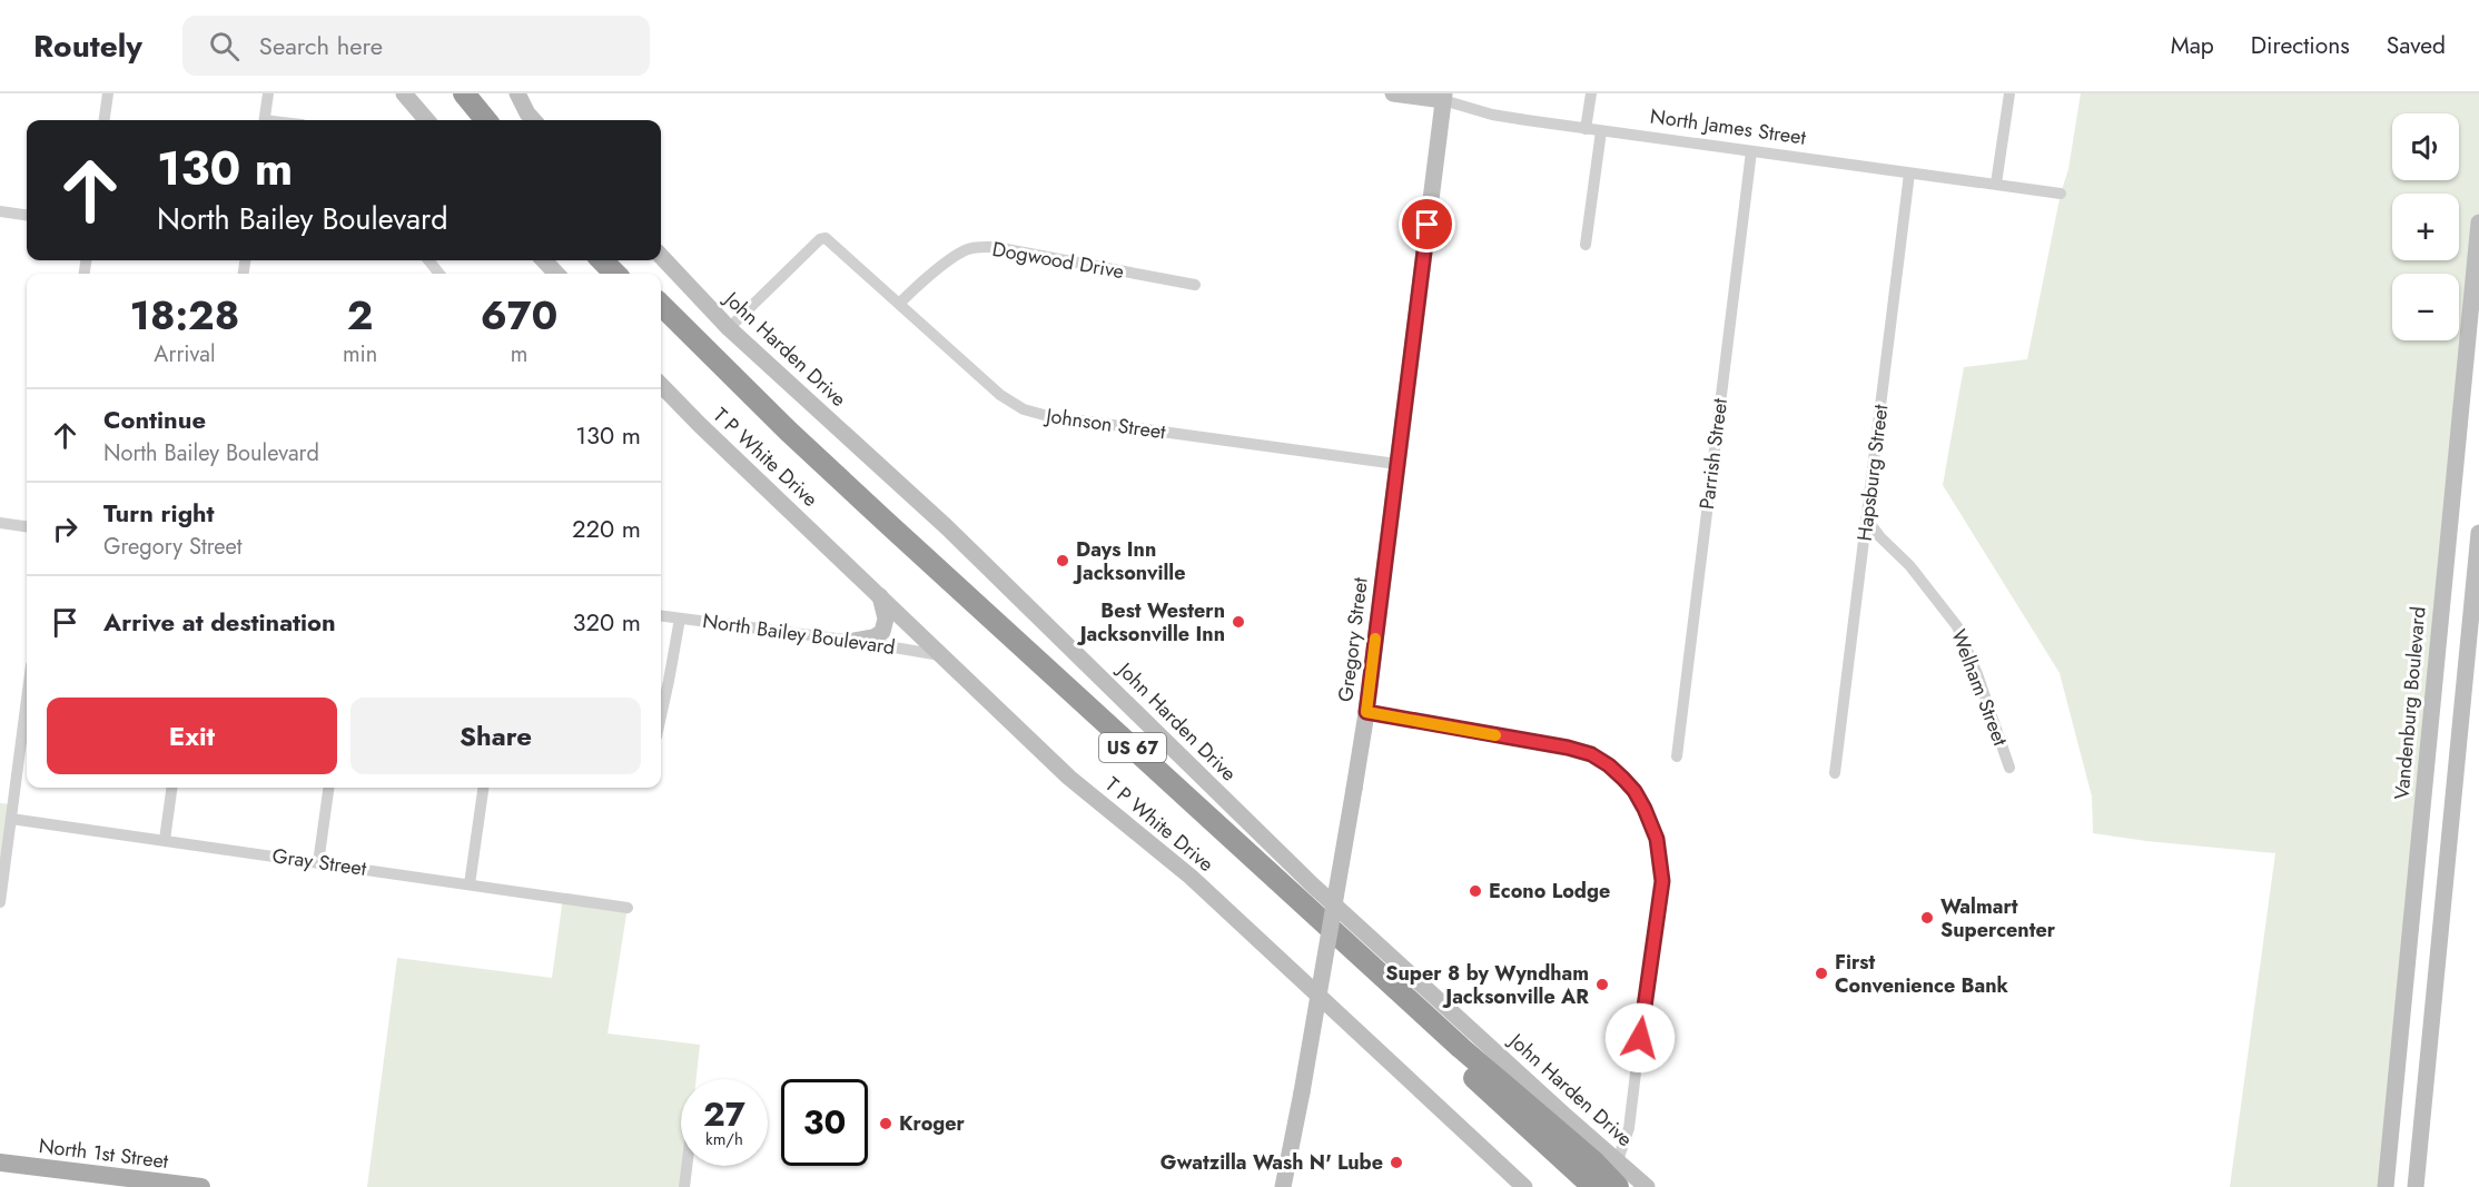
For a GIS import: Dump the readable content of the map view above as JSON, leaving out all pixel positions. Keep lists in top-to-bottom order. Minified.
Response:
{"streets":{"highway":["US 67"],"main road":["North James Street","John Harden Drive","T P White Drive","Gregory Street","Vandenburg Boulevard","North 1st Street"],"street":["Dogwood Drive","Johnson Street","Parrish Street","Hapsburg Street","North Bailey Boulevard","Welham Street","Gray Street"]},"crossings":[["North James Street","Parrish Street"],["North James Street","Hapsburg Street"],["North James Street","Gregory Street"],["Dogwood Drive","Johnson Street"],["John Harden Drive","Johnson Street"],["Johnson Street","Gregory Street"],["T P White Drive","North Bailey Boulevard"],["Hapsburg Street","Welham Street"]],"places":["Days Inn Jacksonville","Best Western Jacksonville Inn","Econo Lodge","Walmart Supercenter","First Convenience Bank","Super 8 by Wyndham Jacksonville AR","Kroger","Gwatzilla Wash N' Lube"],"page":{"header":"Routely","search":"Search here","nav":["Map","Directions","Saved"],"map_buttons":["+","−"],"turn":["130 m","North Bailey Boulevard"],"eta":["18:28","Arrival","2","min","670","m"],"list":[{"name":"Continue","note":"North Bailey Boulevard","value":"130 m"},{"name":"Turn right","note":"Gregory Street","value":"220 m"},{"name":"Arrive at destination","value":"320 m"}],"buttons":["Exit","Share"],"speed":"27 km/h","limit":"30"}}
